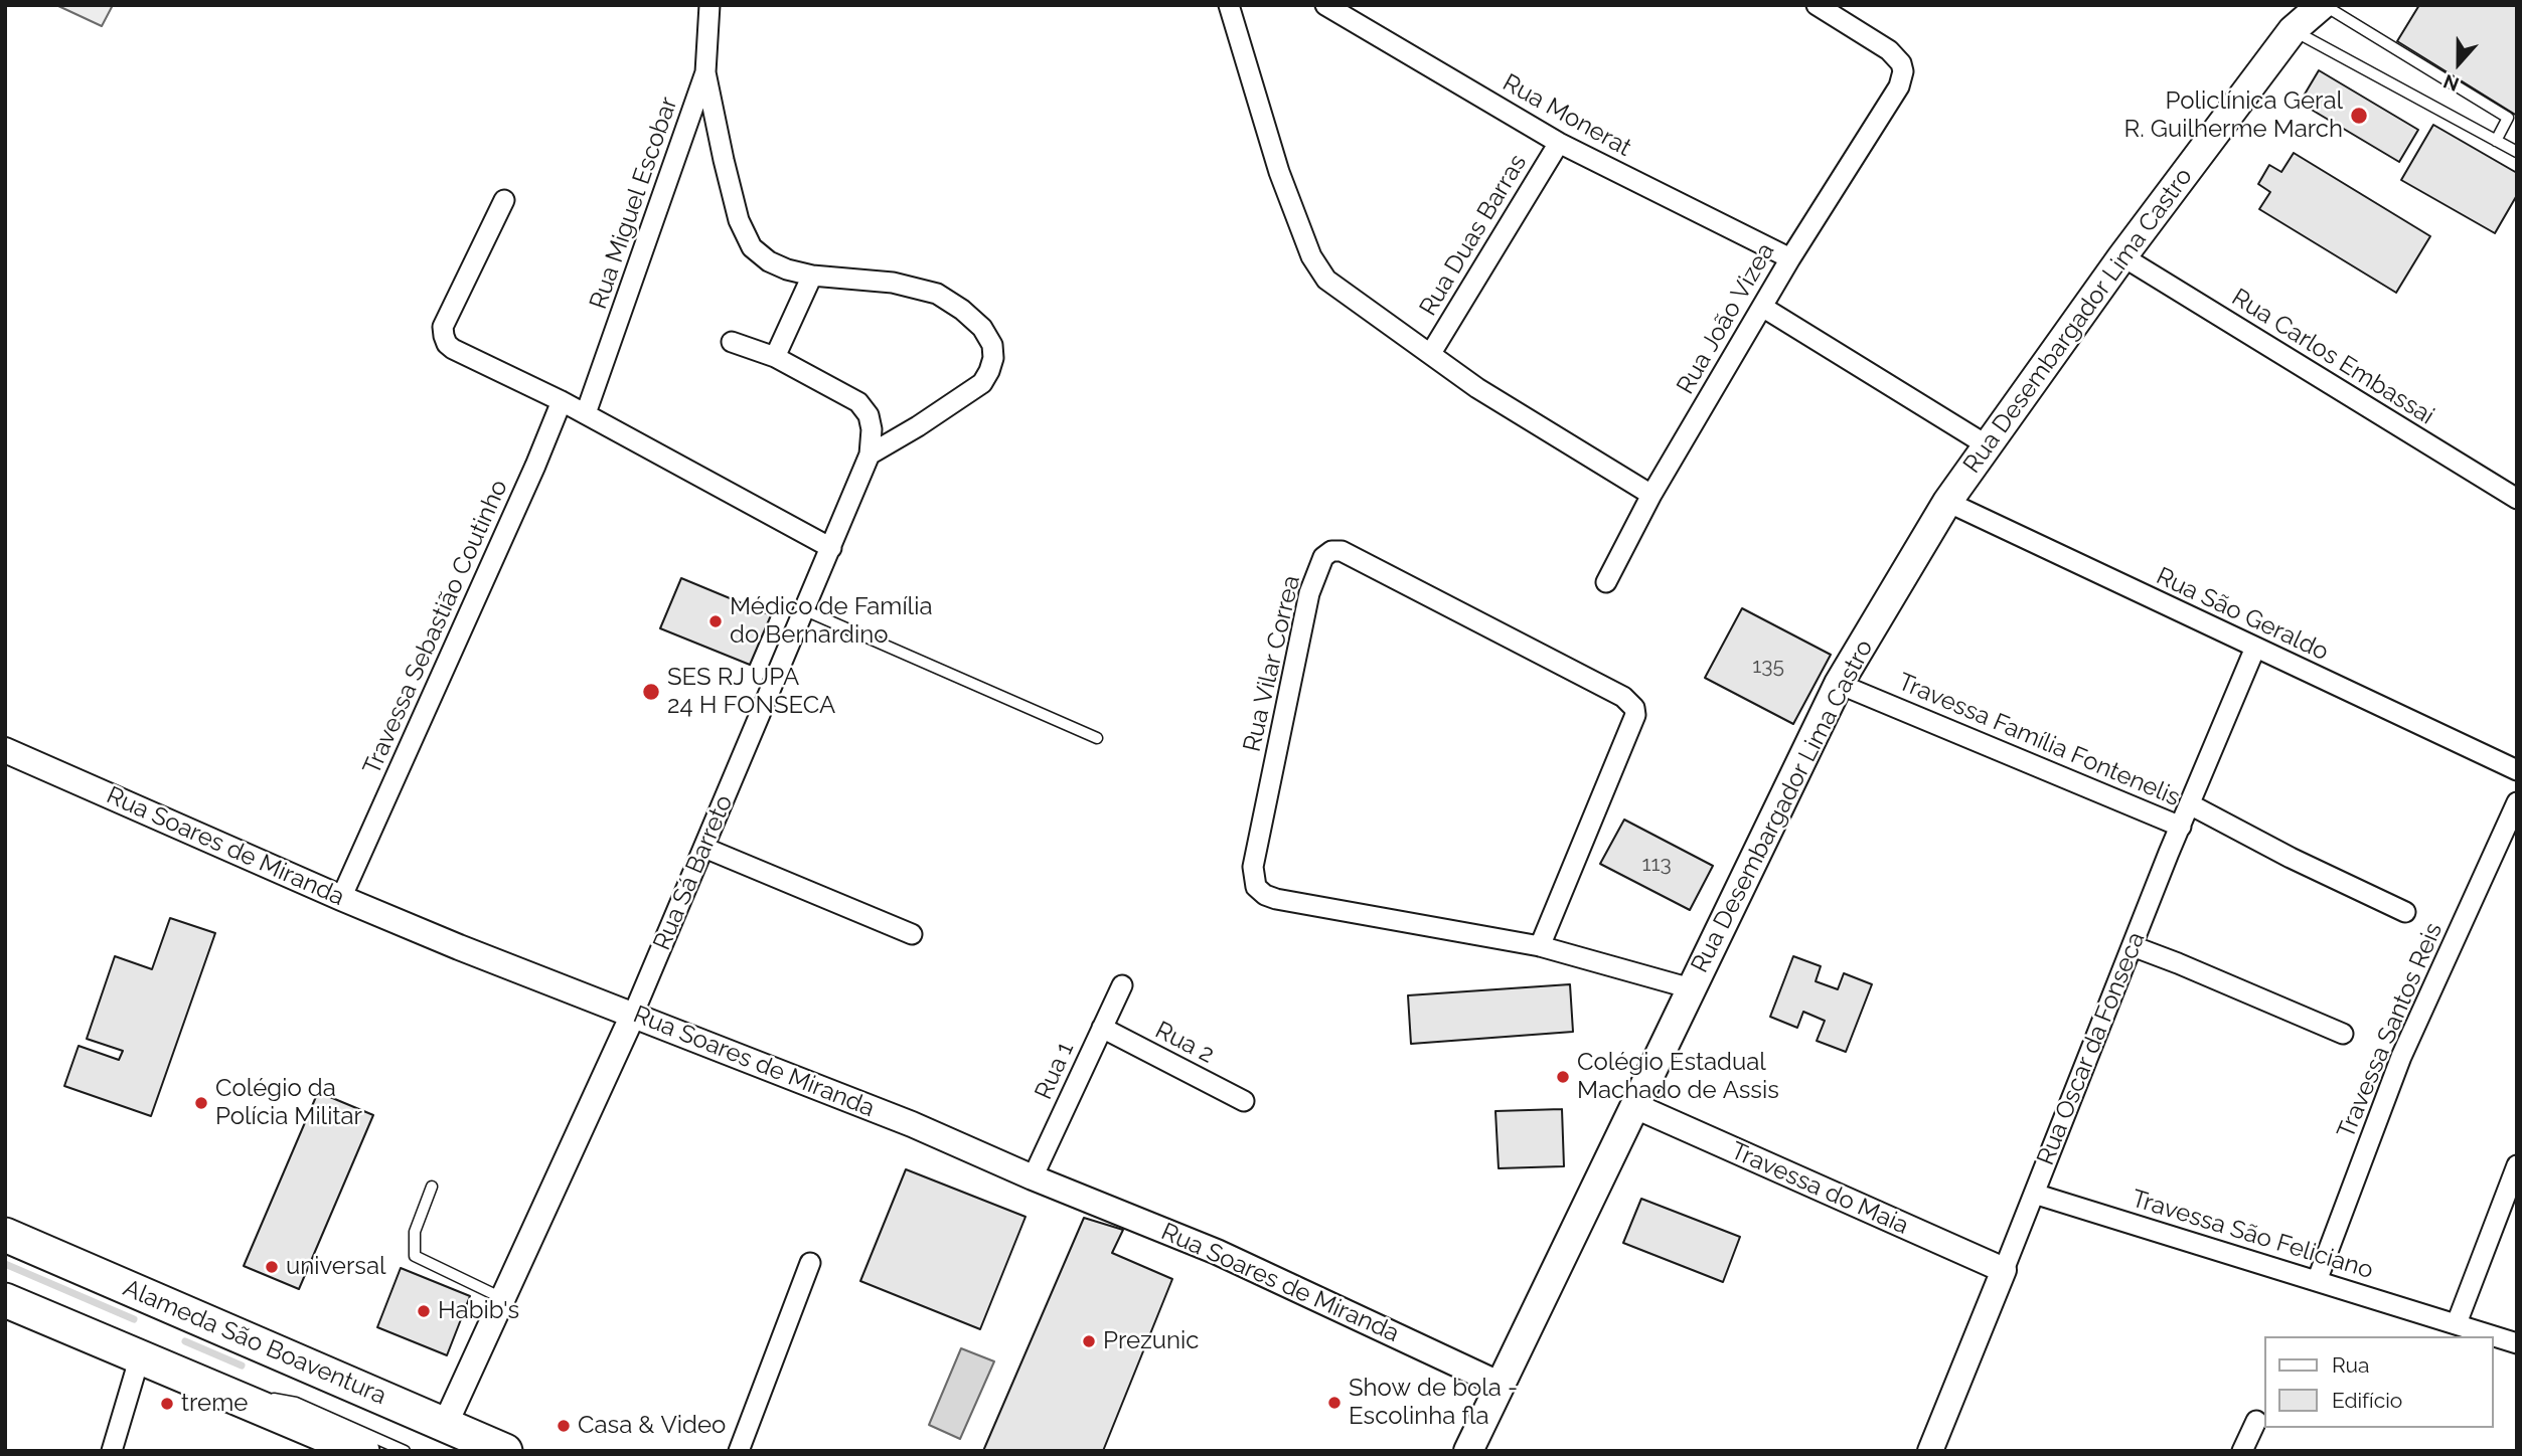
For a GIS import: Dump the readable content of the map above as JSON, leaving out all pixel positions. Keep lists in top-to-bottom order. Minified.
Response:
{"streets":{"highway":["Alameda São Boaventura"],"main road":["Rua Desembargador Lima Castro"],"street":["Rua Monerat","Rua Miguel Escobar","Rua Duas Barras","Rua João Vizea","Rua Carlos Embassai","Rua São Geraldo","Travessa Sebastião Coutinho","Rua Vilar Correa","Travessa Família Fontenelis","Rua Soares de Miranda","Rua Sá Barreto","Travessa Santos Reis","Rua 2","Rua Oscar da Fonseca","Rua 1","Travessa do Maia","Travessa São Feliciano"]},"crossings":[["Rua Monerat","Rua Duas Barras"],["Rua Monerat","Rua João Vizea"],["Rua Desembargador Lima Castro","Rua Carlos Embassai"],["Rua Desembargador Lima Castro","Rua São Geraldo"],["Rua Desembargador Lima Castro","Rua Vilar Correa"],["Rua Desembargador Lima Castro","Travessa Família Fontenelis"],["Rua Desembargador Lima Castro","Rua Soares de Miranda"],["Rua Desembargador Lima Castro","Travessa do Maia"],["Rua São Geraldo","Rua Oscar da Fonseca"],["Travessa Sebastião Coutinho","Rua Soares de Miranda"],["Travessa Família Fontenelis","Rua Oscar da Fonseca"],["Rua Soares de Miranda","Rua Sá Barreto"],["Rua Soares de Miranda","Rua 1"],["Rua Sá Barreto","Alameda São Boaventura"],["Travessa Santos Reis","Travessa São Feliciano"],["Rua 2","Rua 1"],["Rua Oscar da Fonseca","Travessa do Maia"],["Rua Oscar da Fonseca","Travessa São Feliciano"]],"places":["Policlínica Geral R. Guilherme March","Médico de Família do Bernardino","SES RJ UPA 24 H FONSECA","Colégio Estadual Machado de Assis","Colégio da Polícia Militar","universal","Habib's","Prezunic","Show de bola - Escolinha fla","treme","Casa & Video"],"house_numbers":["135","113"],"legend":["Rua","Edifício"],"north":"bottom"}
